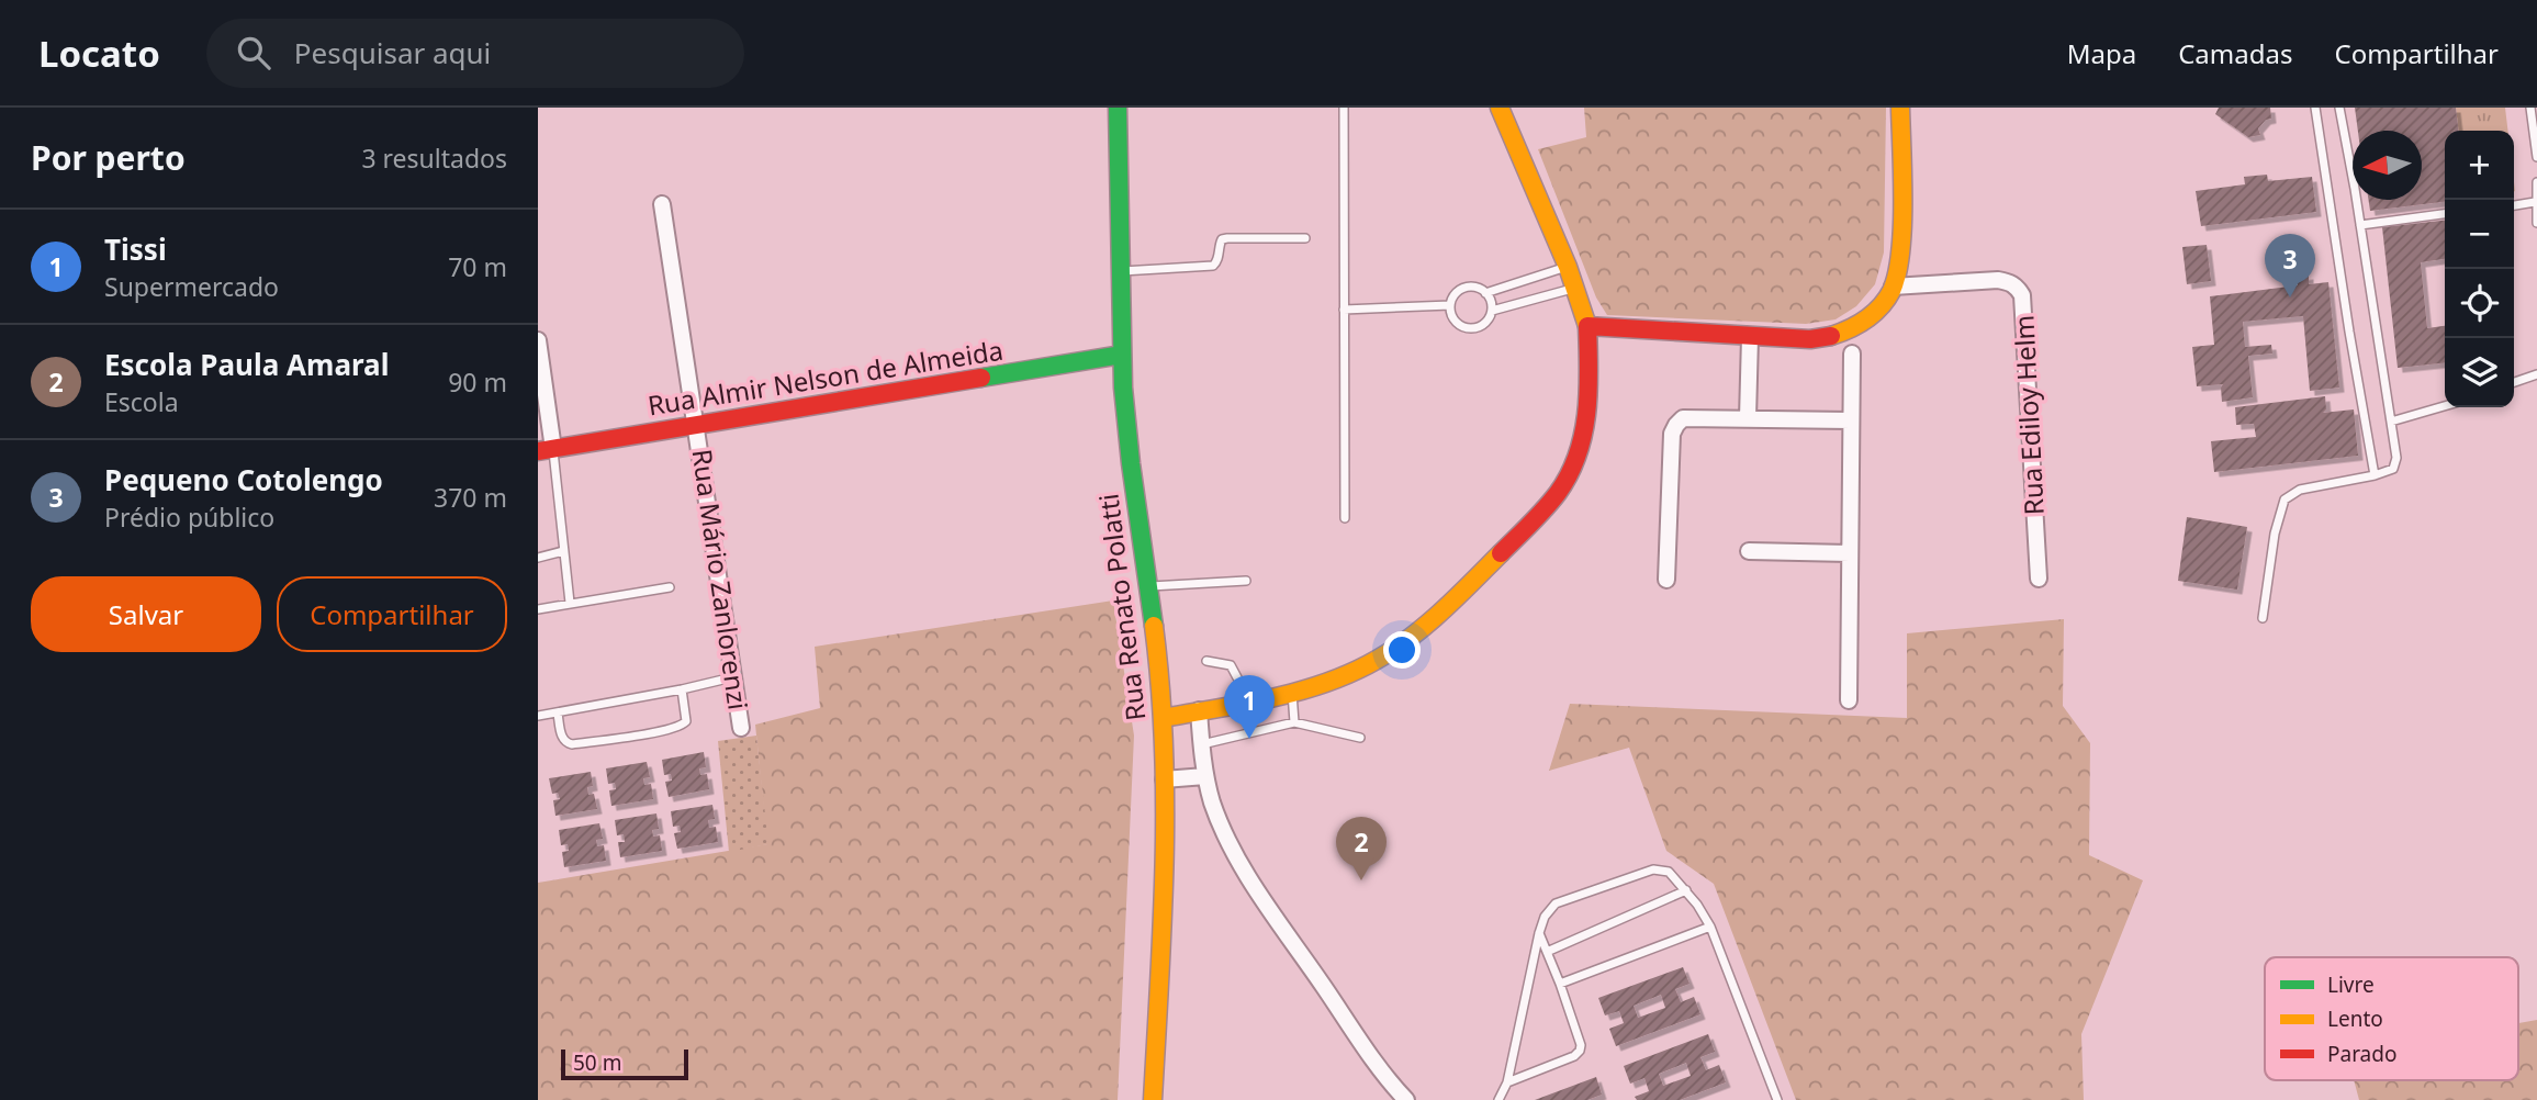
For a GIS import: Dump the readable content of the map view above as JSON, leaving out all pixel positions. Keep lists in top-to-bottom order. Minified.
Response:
{"streets":{"main road":["Rua Almir Nelson de Almeida","Rua Renato Polatti"],"street":["Rua Ediloy Helm","Rua Mário Zanlorenzi"]},"crossings":[["Rua Almir Nelson de Almeida","Rua Mário Zanlorenzi"],["Rua Almir Nelson de Almeida","Rua Renato Polatti"]],"legend":["Livre","Lento","Parado"],"scale_bar":"50 m","north":"left","page":{"header":"Locato","search":"Pesquisar aqui","nav":["Mapa","Camadas","Compartilhar"],"heading":["Por perto","3 resultados"],"map_buttons":["+","−"],"list":[{"mark":"1","name":"Tissi","note":"Supermercado","value":"70 m"},{"mark":"2","name":"Escola Paula Amaral","note":"Escola","value":"90 m"},{"mark":"3","name":"Pequeno Cotolengo","note":"Prédio público","value":"370 m"}],"pins":["3","1","2"],"buttons":["Salvar","Compartilhar"],"scale":"50 m"}}
